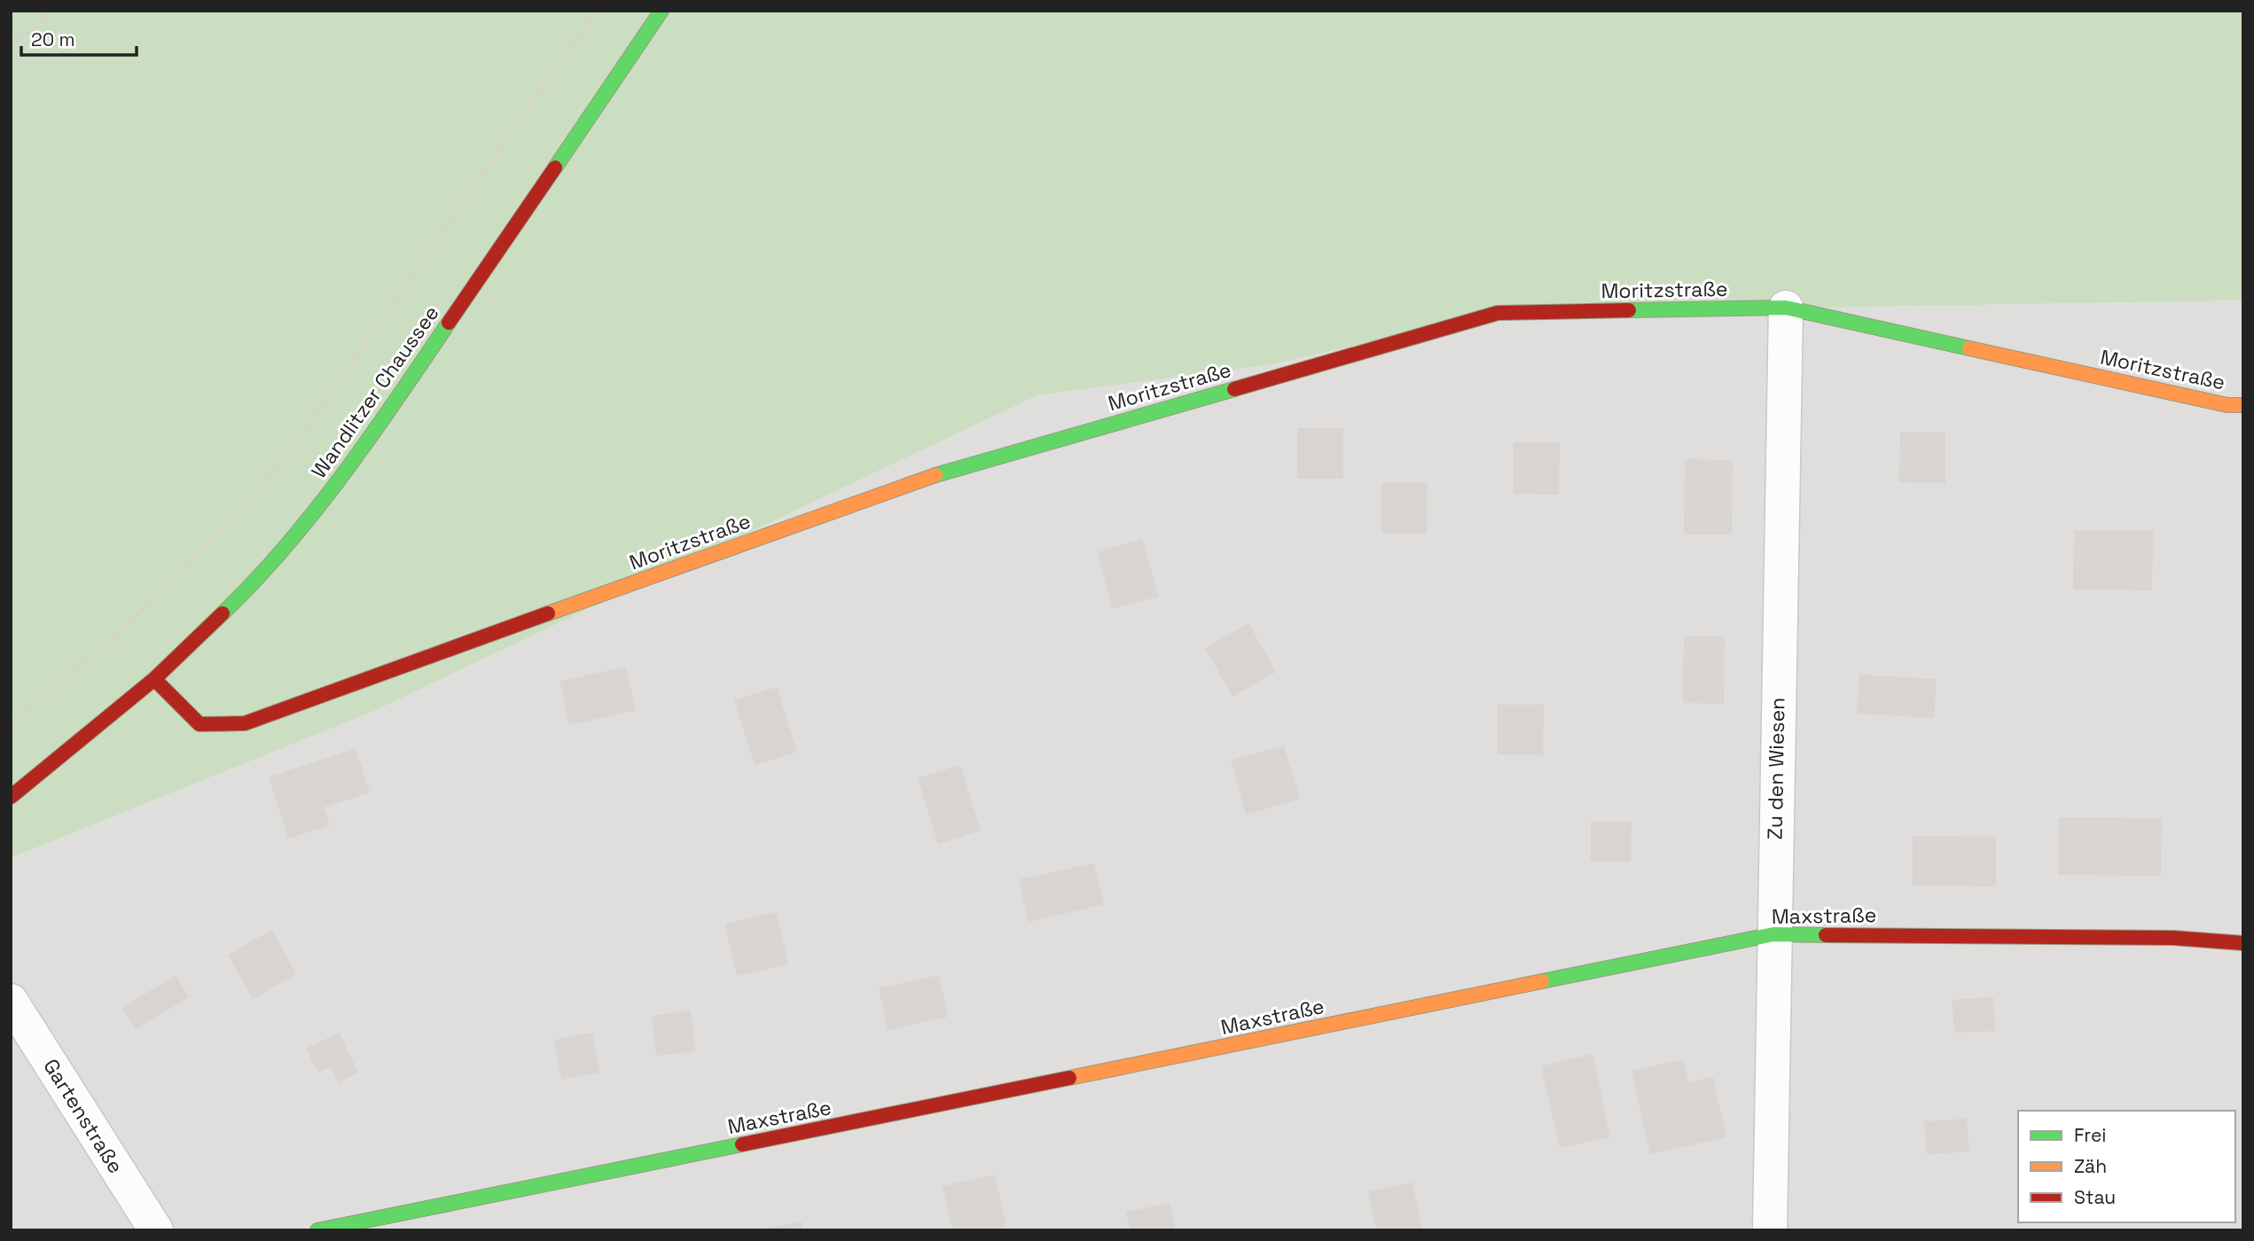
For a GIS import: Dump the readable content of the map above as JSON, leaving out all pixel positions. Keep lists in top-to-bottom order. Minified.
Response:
{"streets":{"street":["Moritzstraße","Wandlitzer Chaussee","Zu den Wiesen","Maxstraße","Gartenstraße"]},"crossings":[["Moritzstraße","Wandlitzer Chaussee"],["Moritzstraße","Zu den Wiesen"],["Zu den Wiesen","Maxstraße"]],"legend":["Frei","Zäh","Stau"],"scale_bar":"20 m"}
